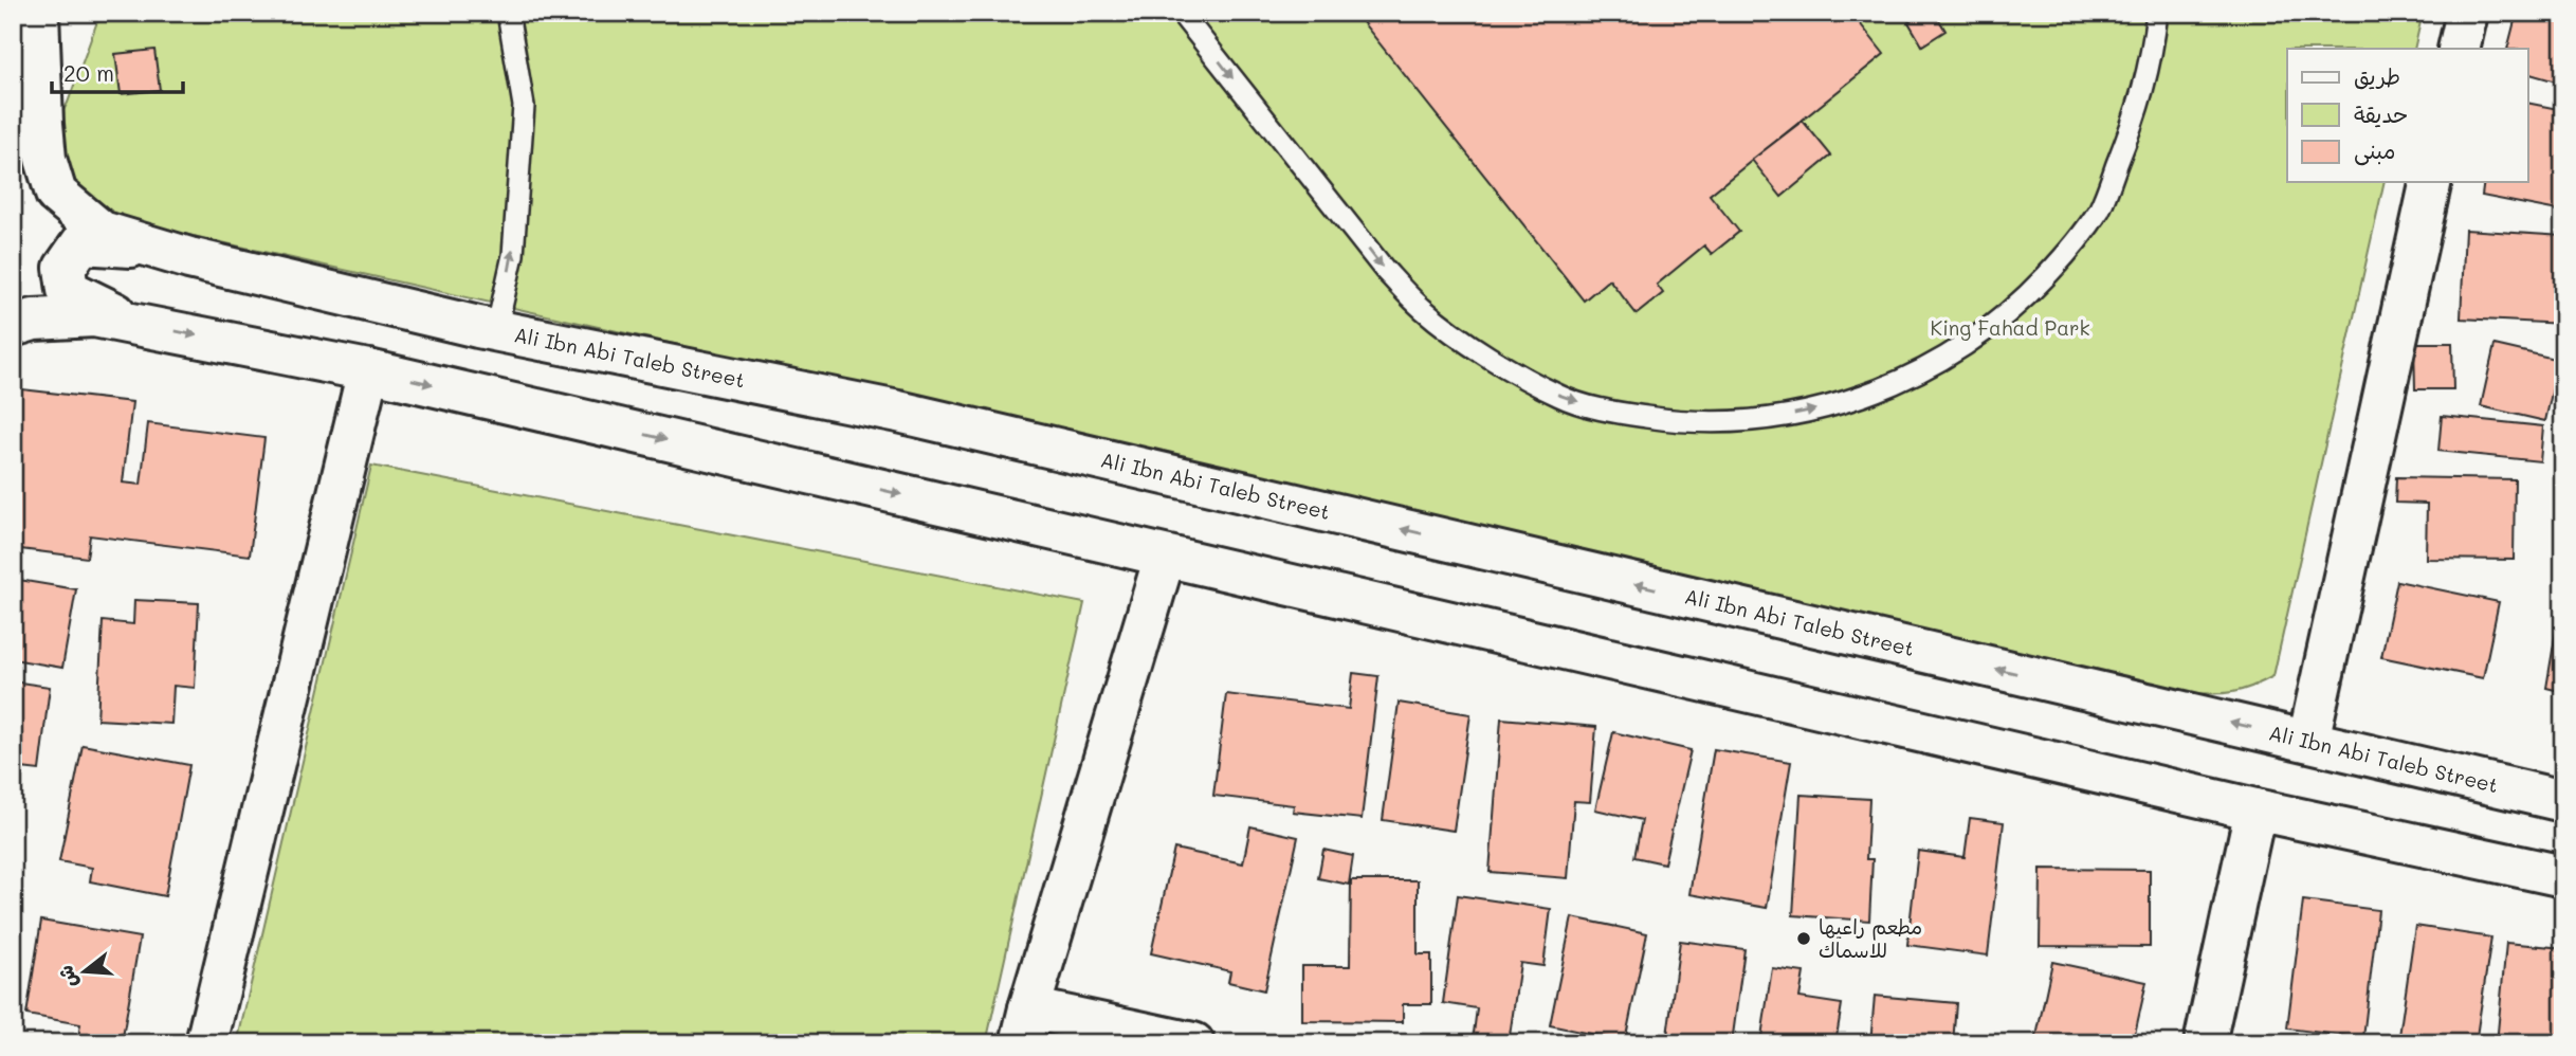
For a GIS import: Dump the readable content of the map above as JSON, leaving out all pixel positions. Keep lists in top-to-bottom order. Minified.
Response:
{"streets":{"street":["Ali Ibn Abi Taleb Street"]},"parks":["King Fahad Park"],"places":["مطعم راعيها للاسماك"],"legend":["طريق","حديقة","مبنى"],"scale_bar":"20 m","north":"left"}
